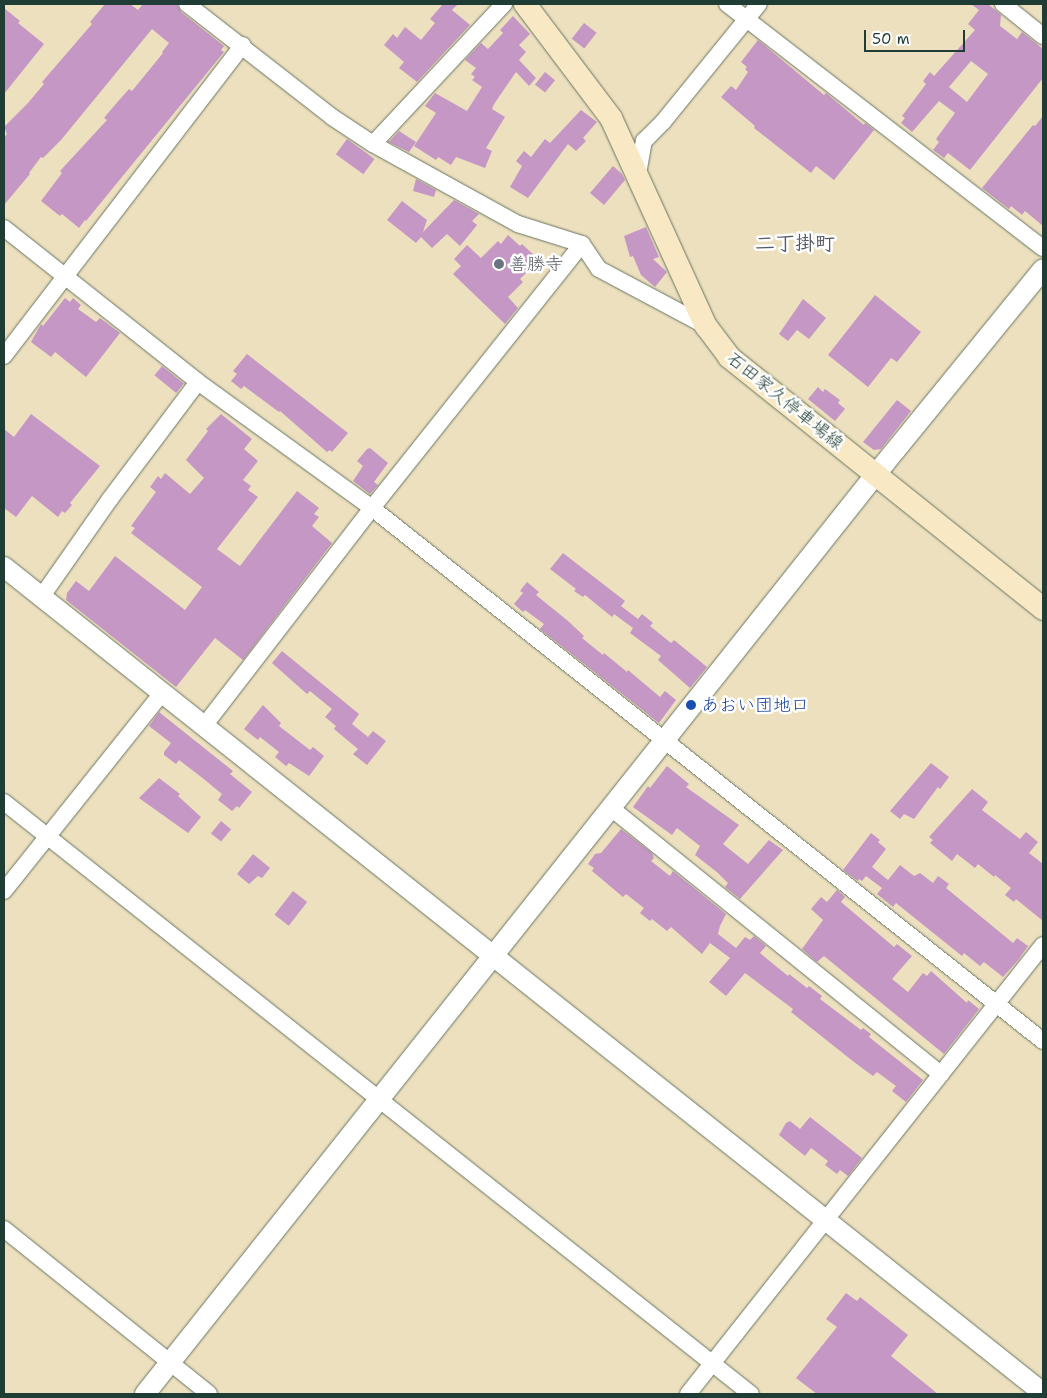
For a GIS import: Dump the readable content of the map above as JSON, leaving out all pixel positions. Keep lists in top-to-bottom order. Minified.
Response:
{"streets":{"main road":["石田家久停車場線"]},"districts":["二丁掛町"],"places":["善勝寺","あおい団地口"],"scale_bar":"50 m"}
